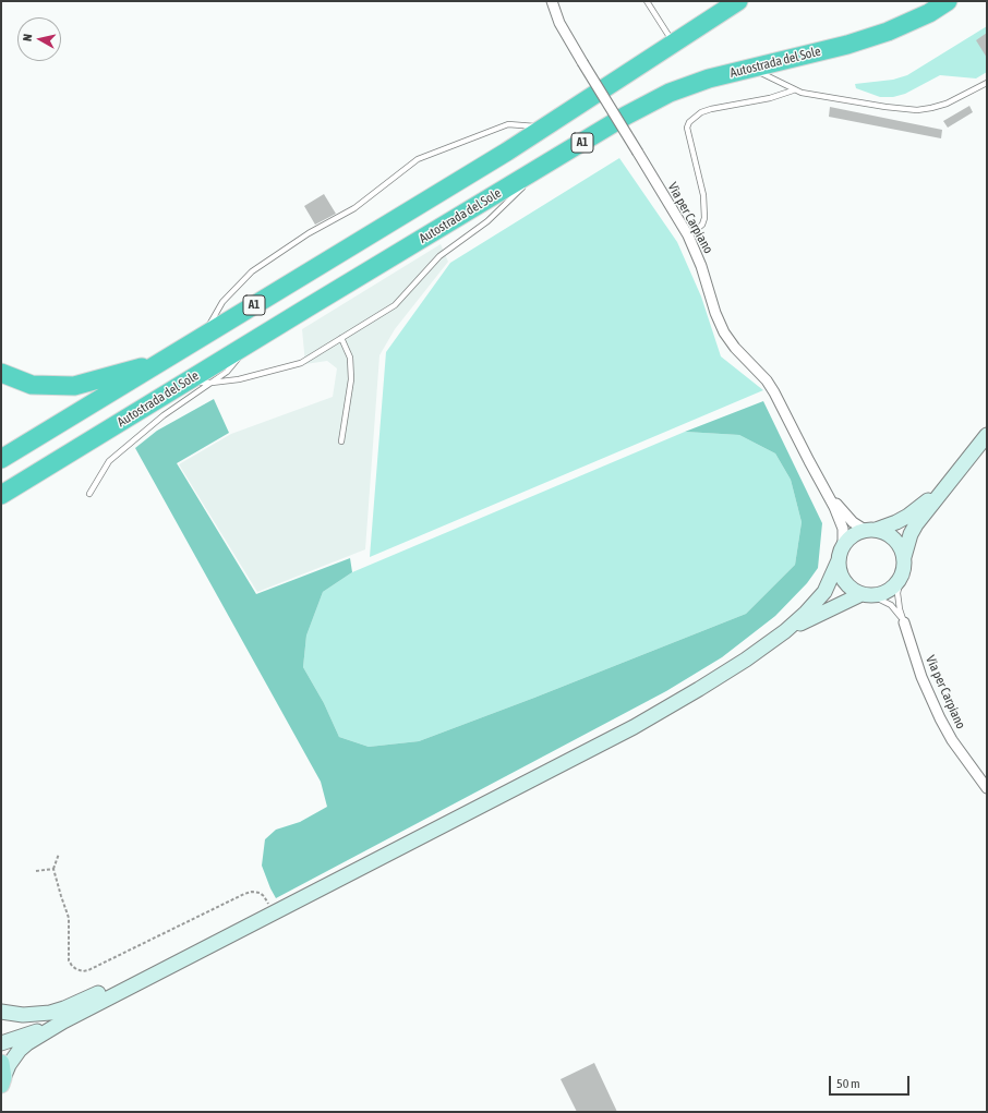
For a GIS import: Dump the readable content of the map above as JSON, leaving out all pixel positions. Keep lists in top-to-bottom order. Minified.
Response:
{"streets":{"highway":["Autostrada del Sole","A1"],"street":["Via per Carpiano"]},"scale_bar":"50 m","north":"left"}
